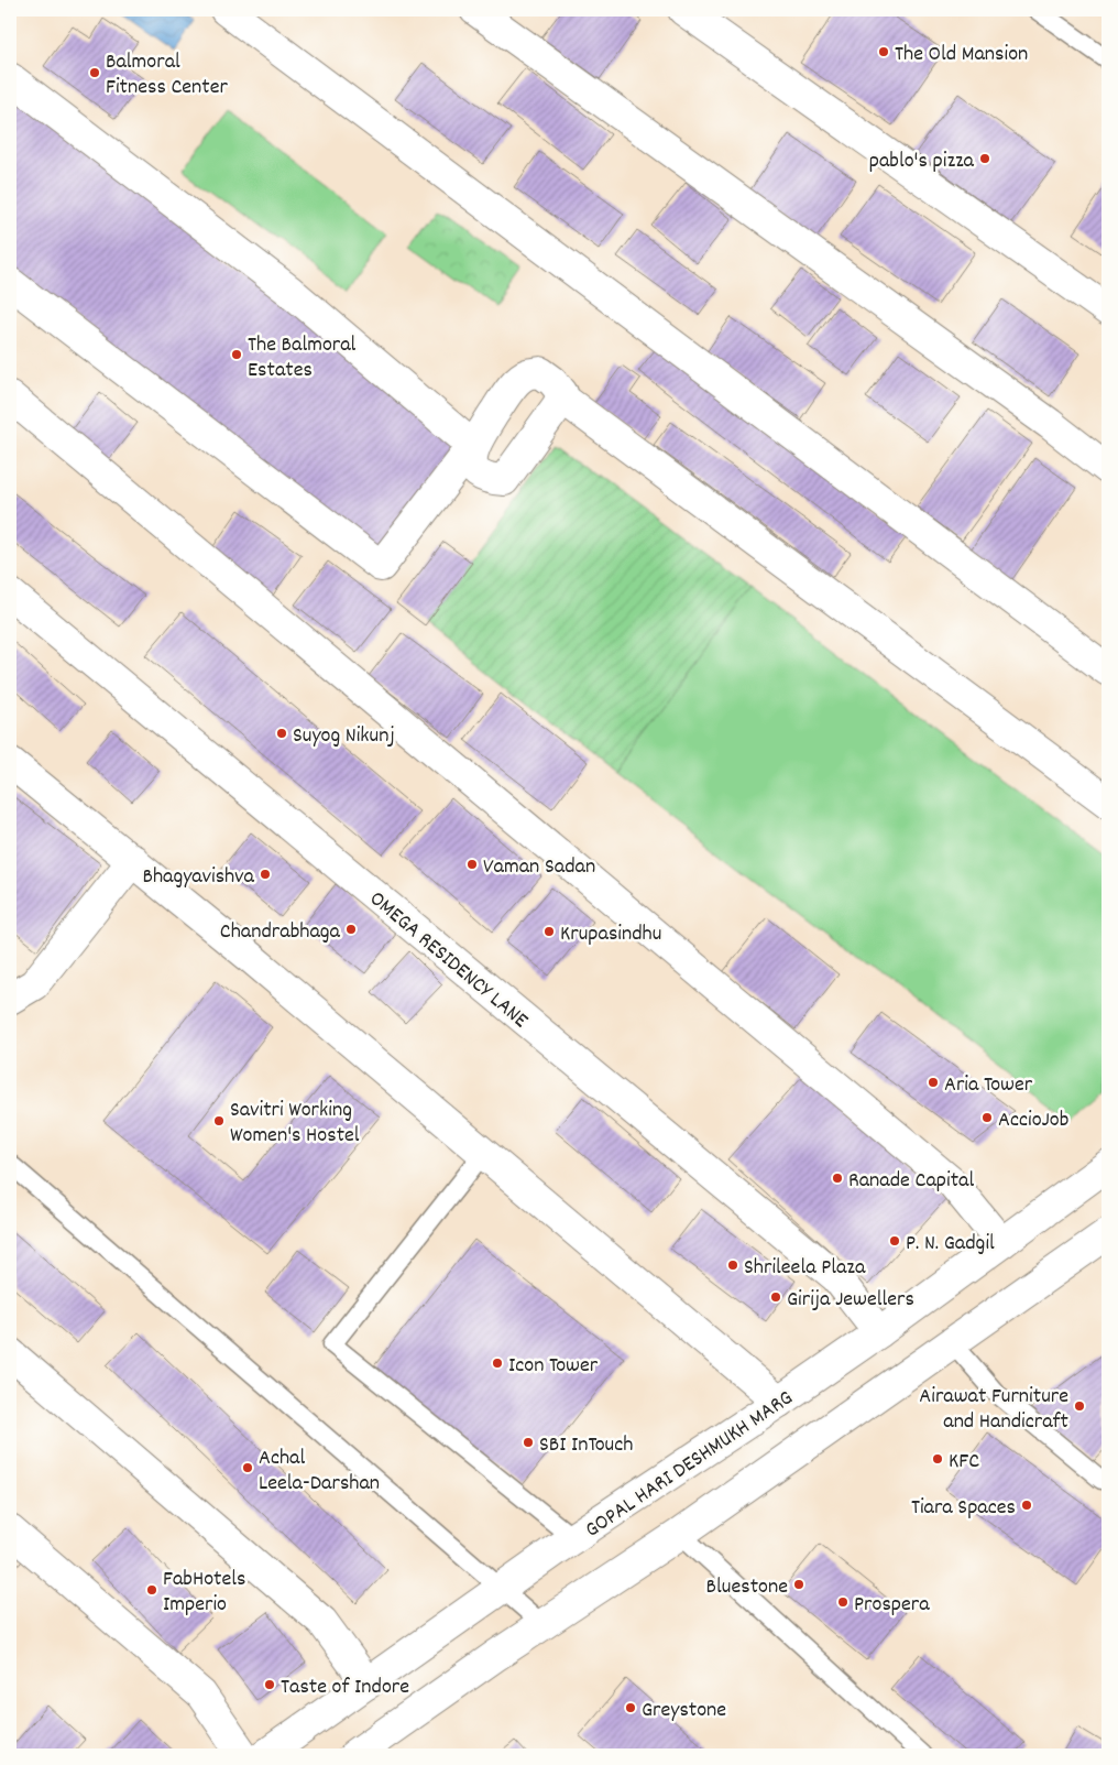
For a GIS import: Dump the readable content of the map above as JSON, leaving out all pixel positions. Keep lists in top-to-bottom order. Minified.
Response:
{"streets":{"street":["OMEGA RESIDENCY LANE","GOPAL HARI DESHMUKH MARG"]},"crossings":[["OMEGA RESIDENCY LANE","GOPAL HARI DESHMUKH MARG"]],"places":["The Old Mansion","Balmoral Fitness Center","pablo's pizza","The Balmoral Estates","Suyog Nikunj","Vaman Sadan","Bhagyavishva","Chandrabhaga","Krupasindhu","Aria Tower","AccioJob","Savitri Working Women's Hostel","Ranade Capital","P. N. Gadgil","Shrileela Plaza","Girija Jewellers","Icon Tower","Airawat Furniture and Handicraft","SBI InTouch","KFC","Achal Leela-Darshan","Tiara Spaces","Bluestone","FabHotels Imperio","Prospera","Taste of Indore","Greystone"]}
